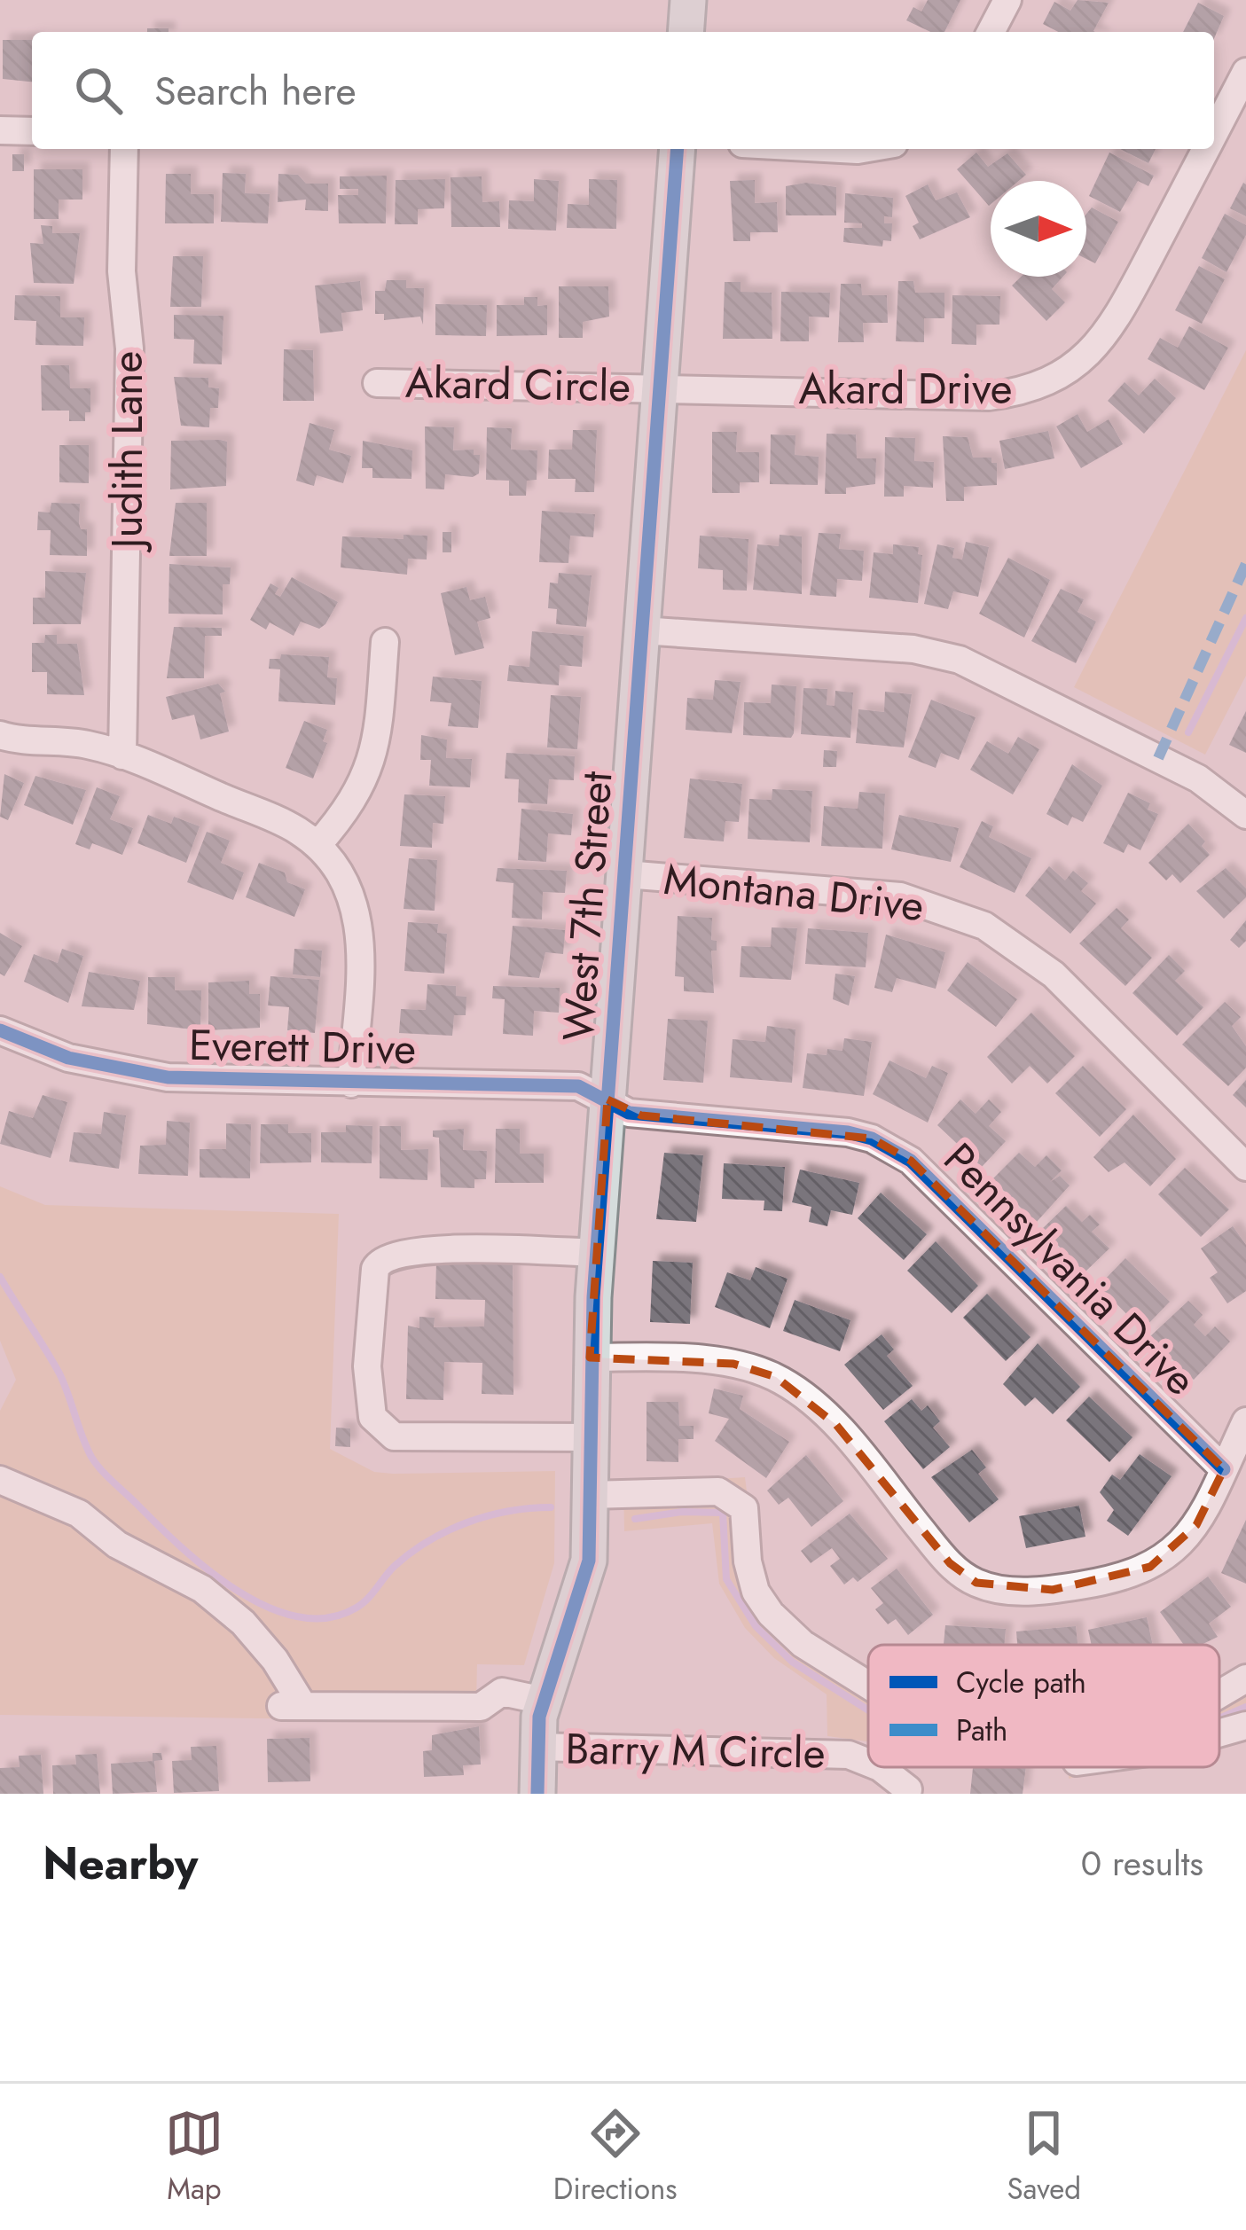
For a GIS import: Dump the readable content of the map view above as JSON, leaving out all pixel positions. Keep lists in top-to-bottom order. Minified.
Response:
{"streets":{"main road":["West 7th Street"],"street":["Akard Circle","Akard Drive","Judith Lane","Montana Drive","Everett Drive","Pennsylvania Drive","Barry M Circle"]},"crossings":[["Akard Circle","Akard Drive"],["Akard Circle","West 7th Street"],["Akard Drive","West 7th Street"],["Montana Drive","West 7th Street"],["West 7th Street","Everett Drive"],["West 7th Street","Pennsylvania Drive"],["West 7th Street","Barry M Circle"],["Everett Drive","Pennsylvania Drive"]],"legend":["Cycle path","Path"],"north":"right","page":{"search":"Search here","heading":["Nearby","0 results"],"nav":["Map","Directions","Saved"]}}
